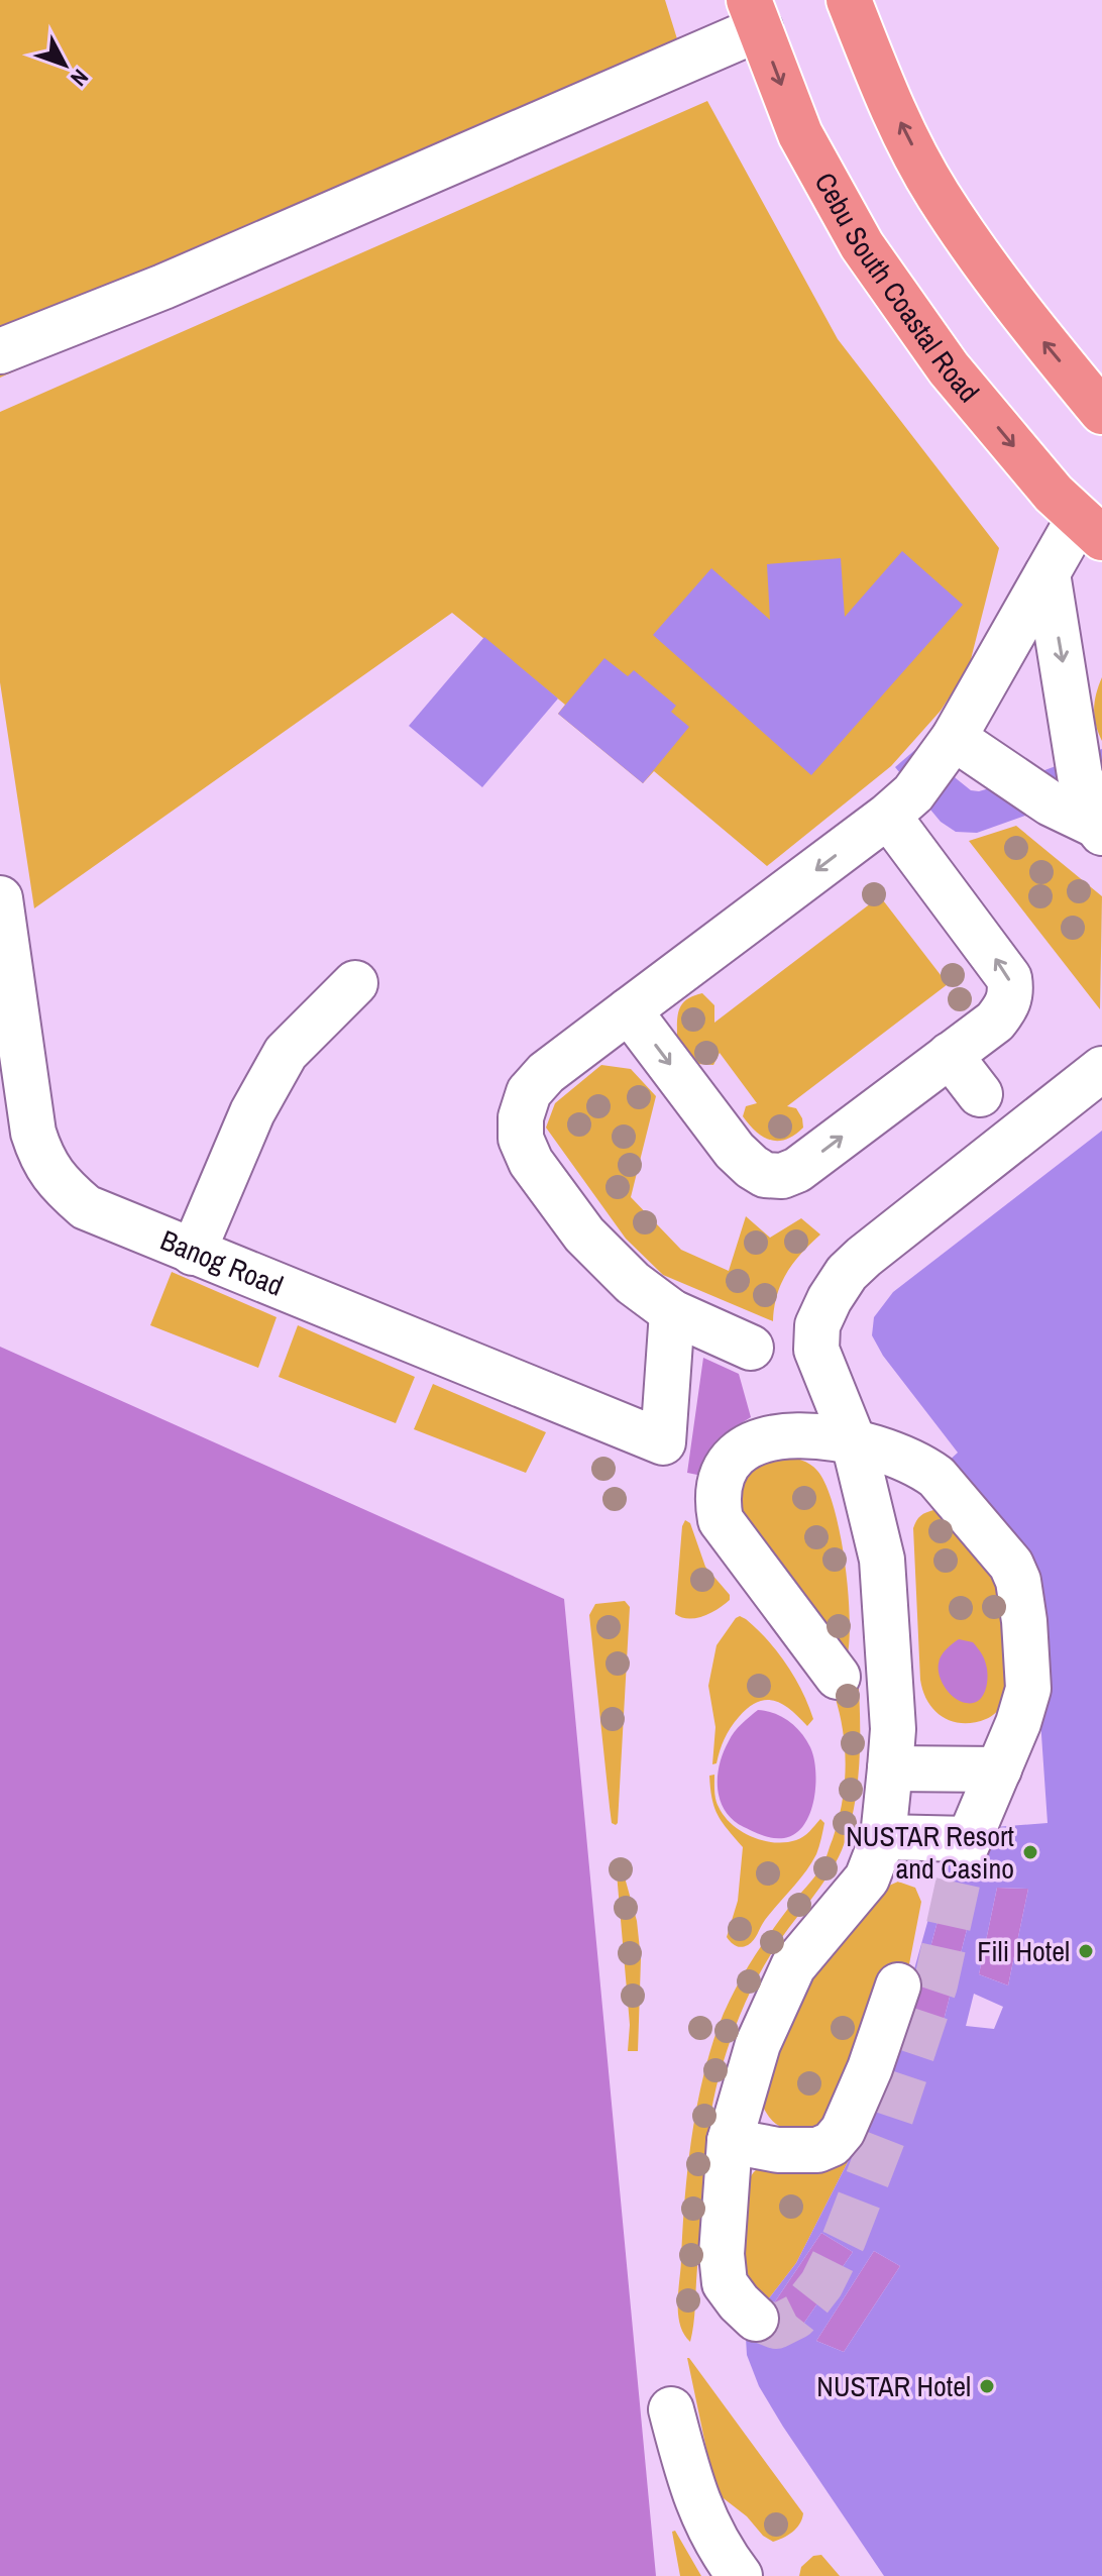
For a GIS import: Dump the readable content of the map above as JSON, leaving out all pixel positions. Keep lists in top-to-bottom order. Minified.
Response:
{"streets":{"highway":["Cebu South Coastal Road"],"street":["Banog Road"]},"places":["NUSTAR Resort and Casino","Fili Hotel","NUSTAR Hotel"],"north":"bottom right"}
